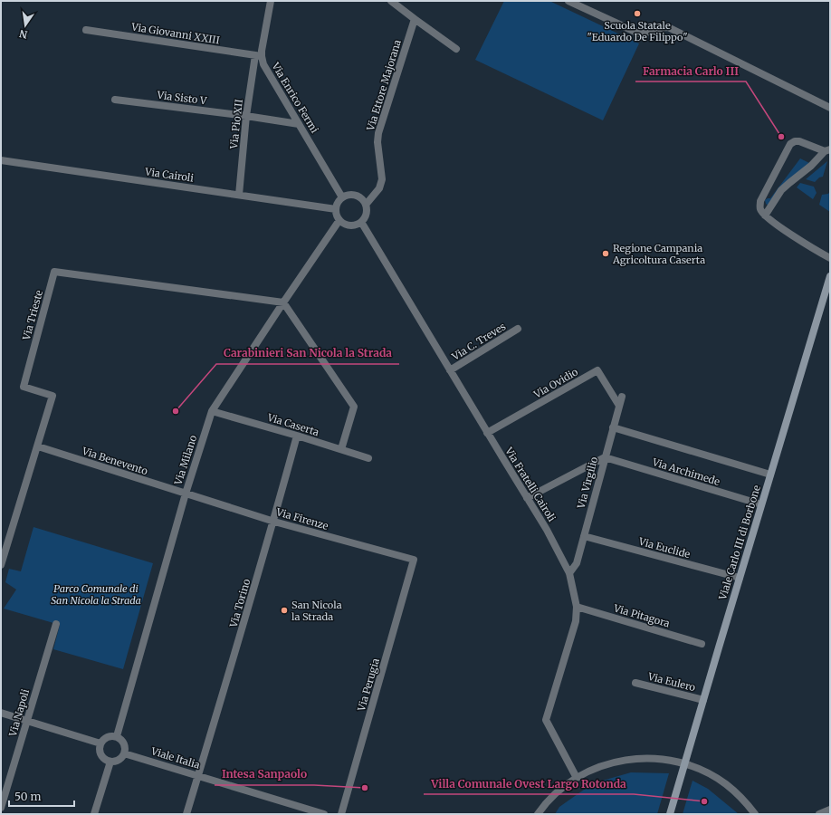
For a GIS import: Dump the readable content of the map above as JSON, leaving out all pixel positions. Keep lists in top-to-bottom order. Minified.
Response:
{"streets":{"main road":["Viale Carlo III di Borbone"],"street":["Via Giovanni XXIII","Via Ettore Majorana","Via Sisto V","Via Enrico Fermi","Via Pio XII","Via Cairoli","Via Trieste","Via C. Treves","Via Ovidio","Via Caserta","Via Milano","Via Benevento","Via Archimede","Via Virgilio","Via Fratelli Cairoli","Via Firenze","Via Euclide","Via Torino","Via Pitagora","Via Eulero","Via Perugia","Via Napoli","Viale Italia"]},"crossings":[["Via Giovanni XXIII","Via Enrico Fermi"],["Via Giovanni XXIII","Via Pio XII"],["Via Ettore Majorana","Via Enrico Fermi"],["Via Ettore Majorana","Via Cairoli"],["Via Ettore Majorana","Via Milano"],["Via Ettore Majorana","Via Fratelli Cairoli"],["Via Sisto V","Via Enrico Fermi"],["Via Sisto V","Via Pio XII"],["Via Enrico Fermi","Via Pio XII"],["Via Enrico Fermi","Via Cairoli"],["Via Enrico Fermi","Via Milano"],["Via Enrico Fermi","Via Fratelli Cairoli"],["Via Pio XII","Via Cairoli"],["Via Cairoli","Via Milano"],["Via Cairoli","Via Fratelli Cairoli"],["Via Trieste","Via Milano"],["Via Trieste","Via Benevento"],["Via C. Treves","Via Fratelli Cairoli"],["Via Ovidio","Via Virgilio"],["Via Ovidio","Via Fratelli Cairoli"],["Via Caserta","Via Milano"],["Via Caserta","Via Torino"],["Via Milano","Via Benevento"],["Via Milano","Via Fratelli Cairoli"],["Via Milano","Via Firenze"],["Via Milano","Viale Italia"],["Via Benevento","Via Firenze"],["Via Archimede","Via Virgilio"],["Via Archimede","Viale Carlo III di Borbone"],["Via Virgilio","Via Fratelli Cairoli"],["Via Virgilio","Via Euclide"],["Via Fratelli Cairoli","Via Pitagora"],["Via Firenze","Via Torino"],["Via Firenze","Via Perugia"],["Viale Carlo III di Borbone","Via Euclide"],["Viale Carlo III di Borbone","Via Eulero"],["Via Torino","Viale Italia"]],"parks":["Parco Comunale di San Nicola la Strada"],"places":["Scuola Statale \"Eduardo De Filippo\"","Farmacia Carlo III","Regione Campania Agricoltura Caserta","Carabinieri San Nicola la Strada","San Nicola la Strada","Intesa Sanpaolo","Villa Comunale Ovest Largo Rotonda"],"scale_bar":"50 m","north":"bottom"}
